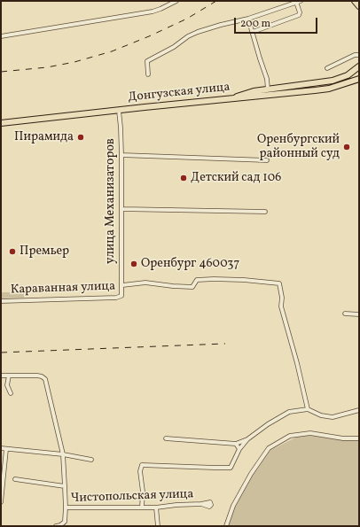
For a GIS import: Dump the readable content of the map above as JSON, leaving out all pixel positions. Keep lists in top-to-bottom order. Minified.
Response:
{"streets":{"highway":["Донгузская улица"],"street":["улица Механизаторов","Караванная улица","Чистопольская улица"]},"crossings":[["Донгузская улица","улица Механизаторов"],["улица Механизаторов","Караванная улица"]],"places":["Пирамида","Оренбургский районный суд","Детский сад 106","Премьер","Оренбург 460037"],"scale_bar":"200 m"}
